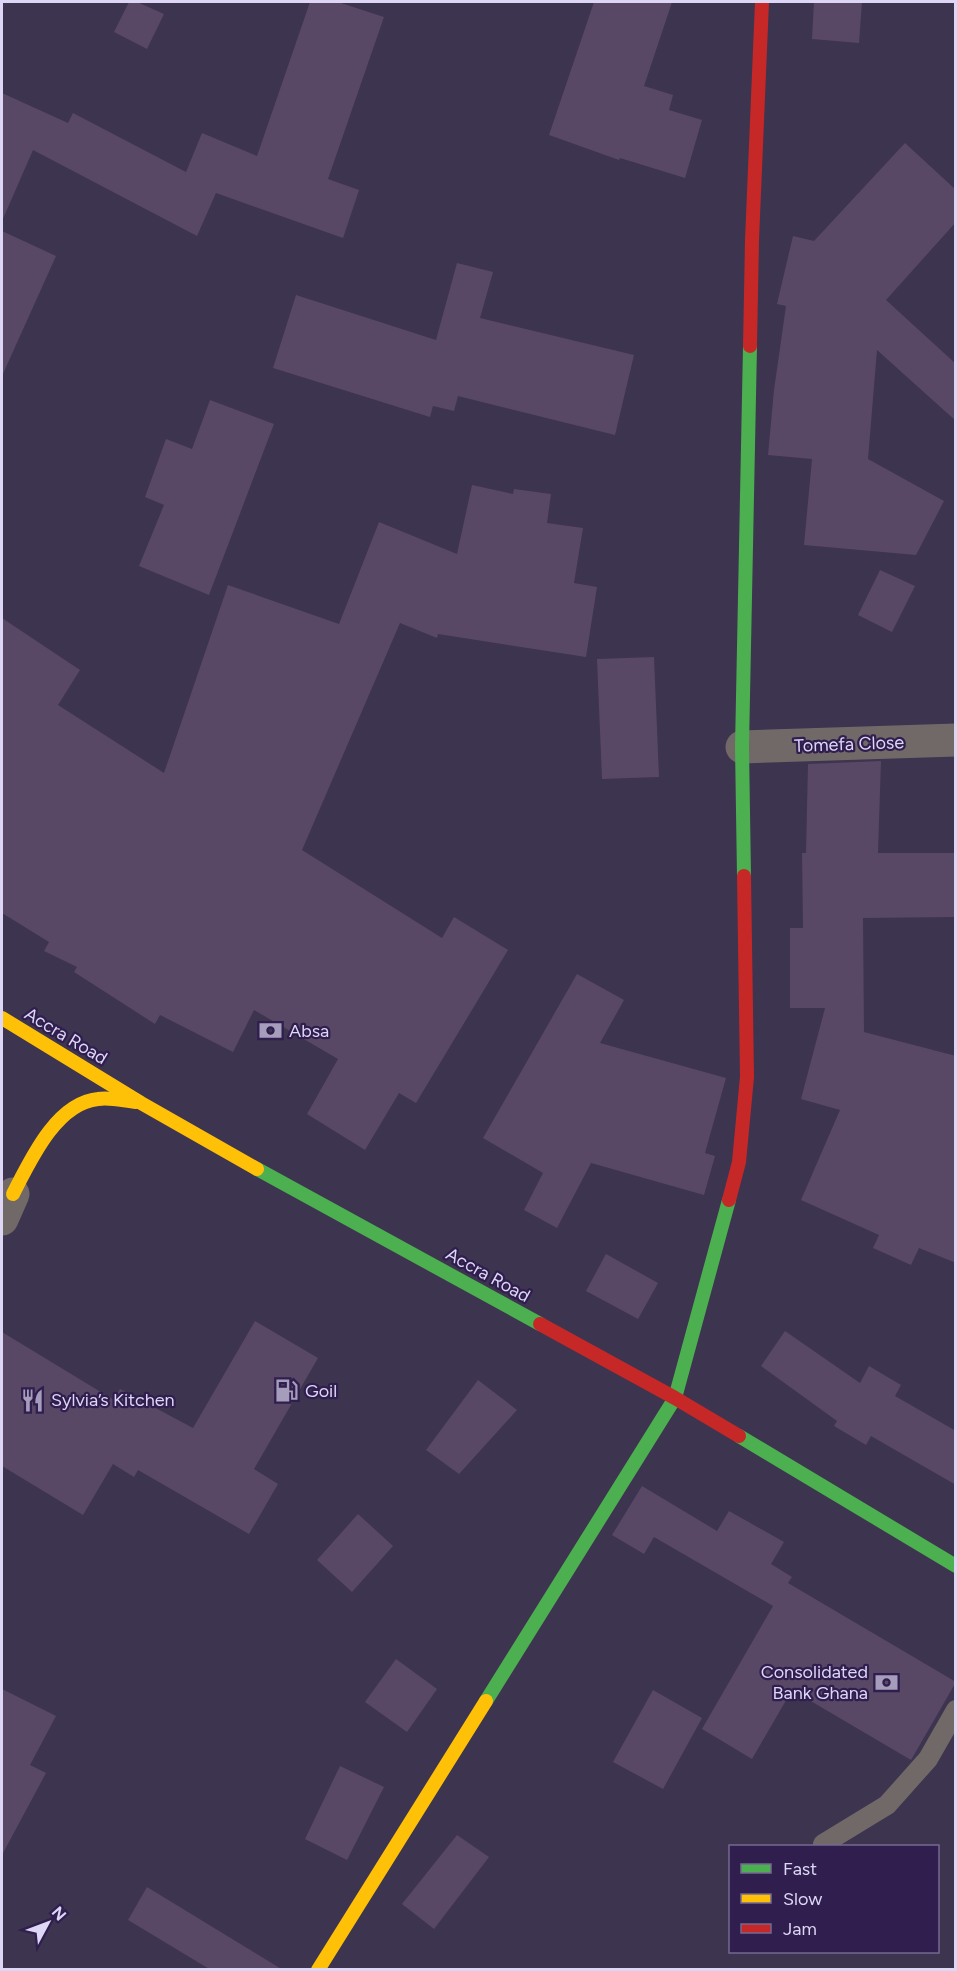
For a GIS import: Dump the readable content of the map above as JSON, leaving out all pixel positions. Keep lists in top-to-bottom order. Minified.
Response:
{"streets":{"street":["Tomefa Close","Accra Road"]},"places":{"bank":["Absa","Consolidated Bank Ghana"],"fuel station":["Goil"],"restaurant":["Sylvia’s Kitchen"]},"legend":["Fast","Slow","Jam"],"north":"top right"}
